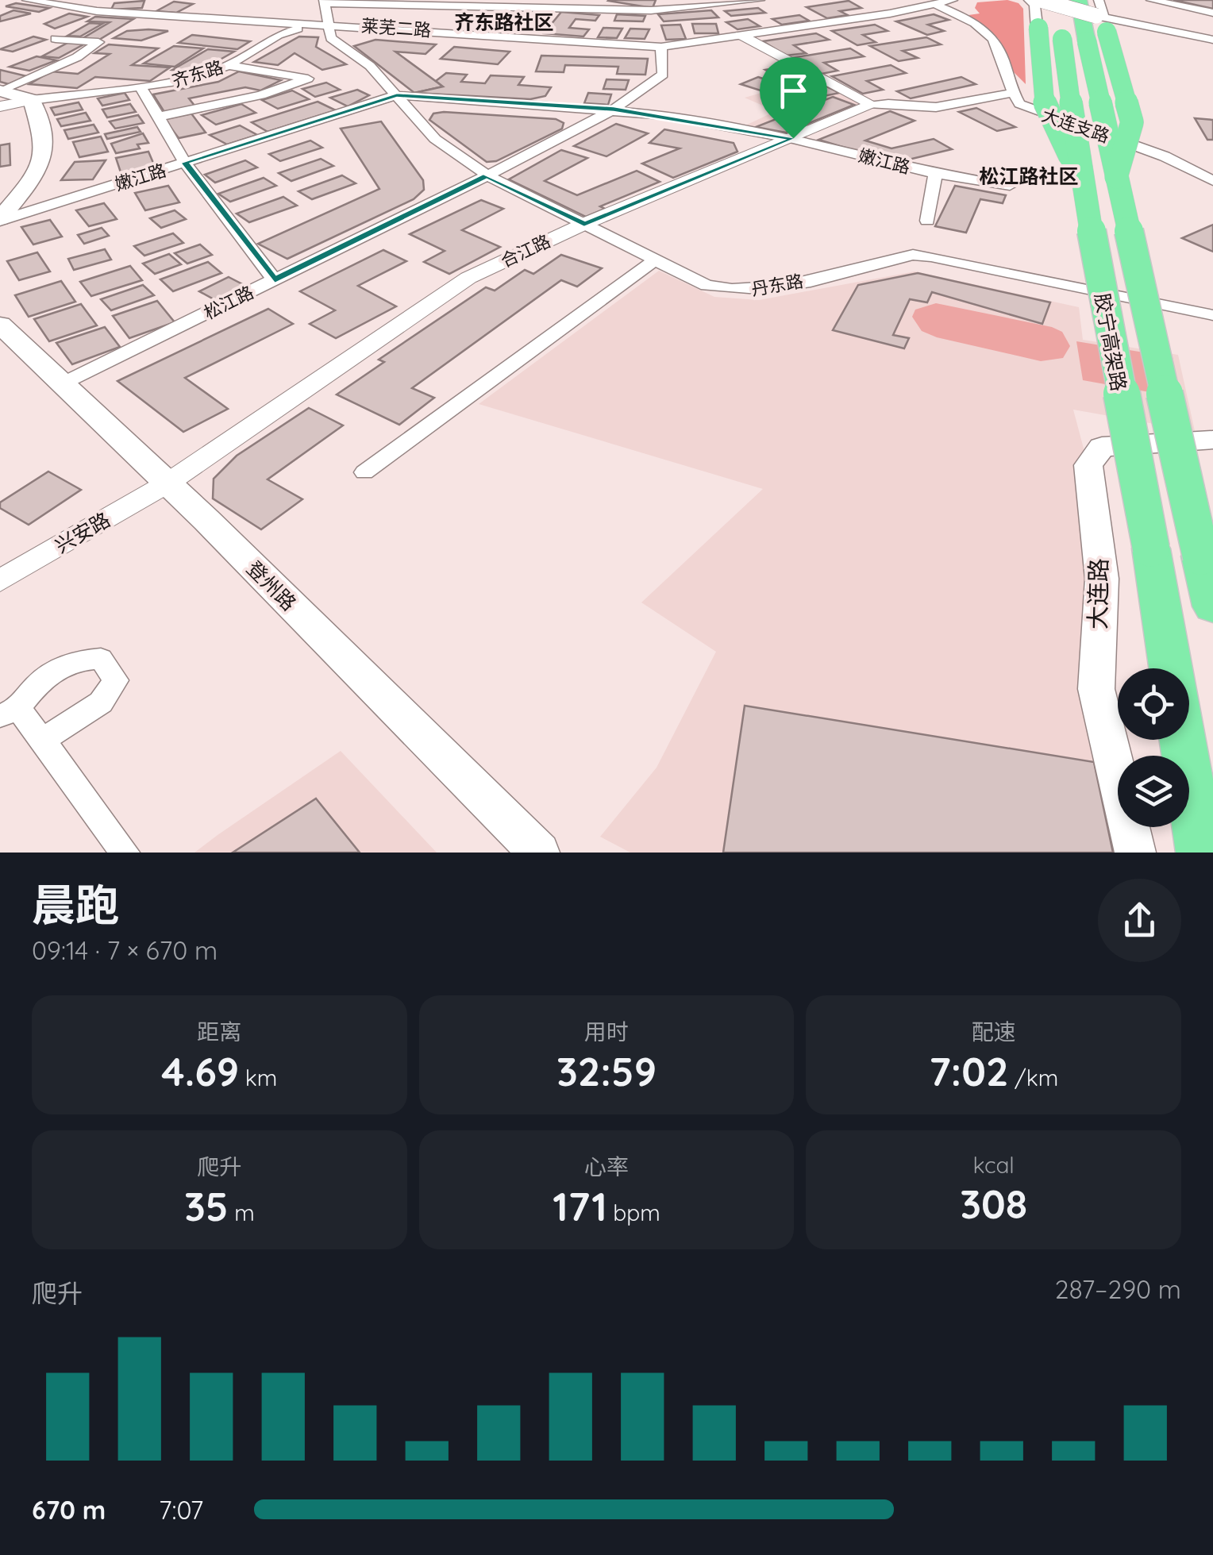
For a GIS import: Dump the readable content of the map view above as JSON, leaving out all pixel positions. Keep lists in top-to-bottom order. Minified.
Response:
{"streets":{"highway":["胶宁高架路"],"main road":["登州路","大连路"],"street":["莱芜二路","齐东路","大连支路","嫩江路","合江路","丹东路","松江路","兴安路"]},"crossings":[["莱芜二路","齐东路"],["莱芜二路","丹东路"],["莱芜二路","松江路"],["齐东路","丹东路"],["嫩江路","合江路"],["嫩江路","丹东路"],["嫩江路","松江路"],["合江路","丹东路"],["合江路","兴安路"],["合江路","登州路"],["丹东路","松江路"],["松江路","登州路"],["兴安路","登州路"]],"districts":["齐东路社区","松江路社区"],"page":{"heading":["晨跑","09:14 · 7 × 670 m"],"stats":[["距离","4.69 km"],["用时","32:59"],["配速","7:02 /km"],["爬升","35 m"],["心率","171 bpm"],["kcal","308"]],"chart":["爬升","287–290 m"],"list":[{"name":"670 m","note":"7:07"}]}}
